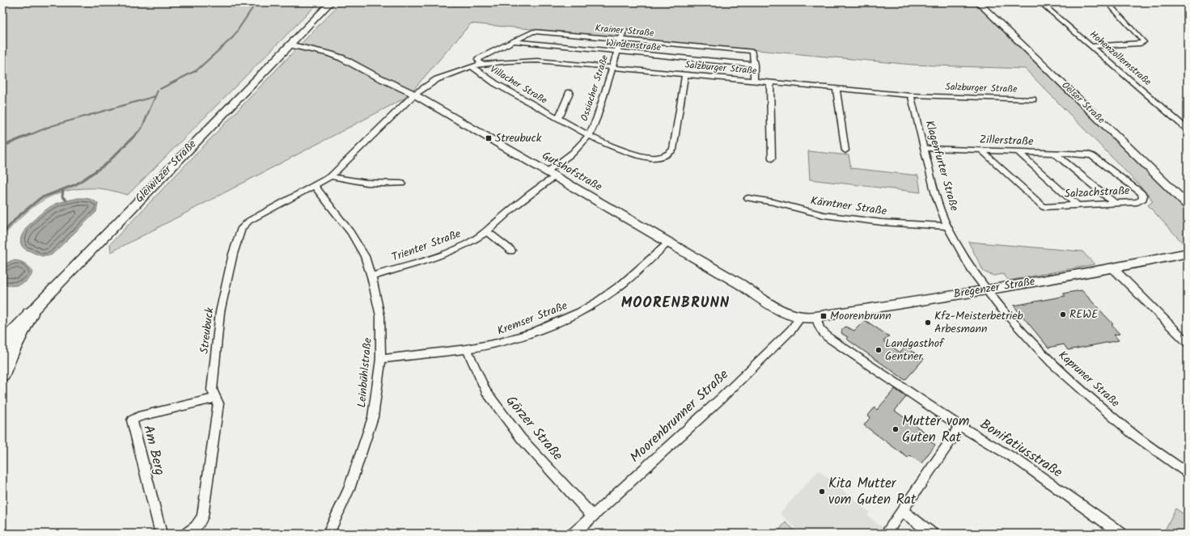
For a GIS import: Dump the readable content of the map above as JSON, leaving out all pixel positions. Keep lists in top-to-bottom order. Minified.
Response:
{"streets":{"street":["Krainer Straße","Windenstraße","Hohenzollernstraße","Salzburger Straße","Villacher Straße","Ossiacher Straße","Oelser Straße","Zillerstraße","Klagenfurter Straße","Gleiwitzer Straße","Gutshofstraße","Salzachstraße","Kärntner Straße","Trienter Straße","Bregenzer Straße","Kremser Straße","Streubuck","Leinbühlstraße","Kapruner Straße","Moorenbrunner Straße","Görzer Straße","Bonifatiusstraße","Am Berg"]},"crossings":[["Krainer Straße","Windenstraße"],["Krainer Straße","Salzburger Straße"],["Krainer Straße","Ossiacher Straße"],["Windenstraße","Ossiacher Straße"],["Salzburger Straße","Villacher Straße"],["Salzburger Straße","Ossiacher Straße"],["Salzburger Straße","Klagenfurter Straße"],["Salzburger Straße","Gutshofstraße"],["Salzburger Straße","Streubuck"],["Villacher Straße","Ossiacher Straße"],["Ossiacher Straße","Gutshofstraße"],["Ossiacher Straße","Trienter Straße"],["Zillerstraße","Klagenfurter Straße"],["Zillerstraße","Salzachstraße"],["Klagenfurter Straße","Kärntner Straße"],["Klagenfurter Straße","Bregenzer Straße"],["Klagenfurter Straße","Kapruner Straße"],["Gleiwitzer Straße","Gutshofstraße"],["Gutshofstraße","Trienter Straße"],["Gutshofstraße","Bregenzer Straße"],["Gutshofstraße","Kremser Straße"],["Gutshofstraße","Streubuck"],["Gutshofstraße","Moorenbrunner Straße"],["Trienter Straße","Leinbühlstraße"],["Bregenzer Straße","Kapruner Straße"],["Bregenzer Straße","Moorenbrunner Straße"],["Bregenzer Straße","Bonifatiusstraße"],["Kremser Straße","Leinbühlstraße"],["Kremser Straße","Görzer Straße"],["Streubuck","Leinbühlstraße"],["Streubuck","Am Berg"],["Moorenbrunner Straße","Görzer Straße"]],"districts":["MOORENBRUNN"],"places":{"transit":["Streubuck","Moorenbrunn"],"other":["REWE","Kfz-Meisterbetrieb Arbesmann","Landgasthof Gentner","Mutter vom Guten Rat","Kita Mutter vom Guten Rat"]}}
